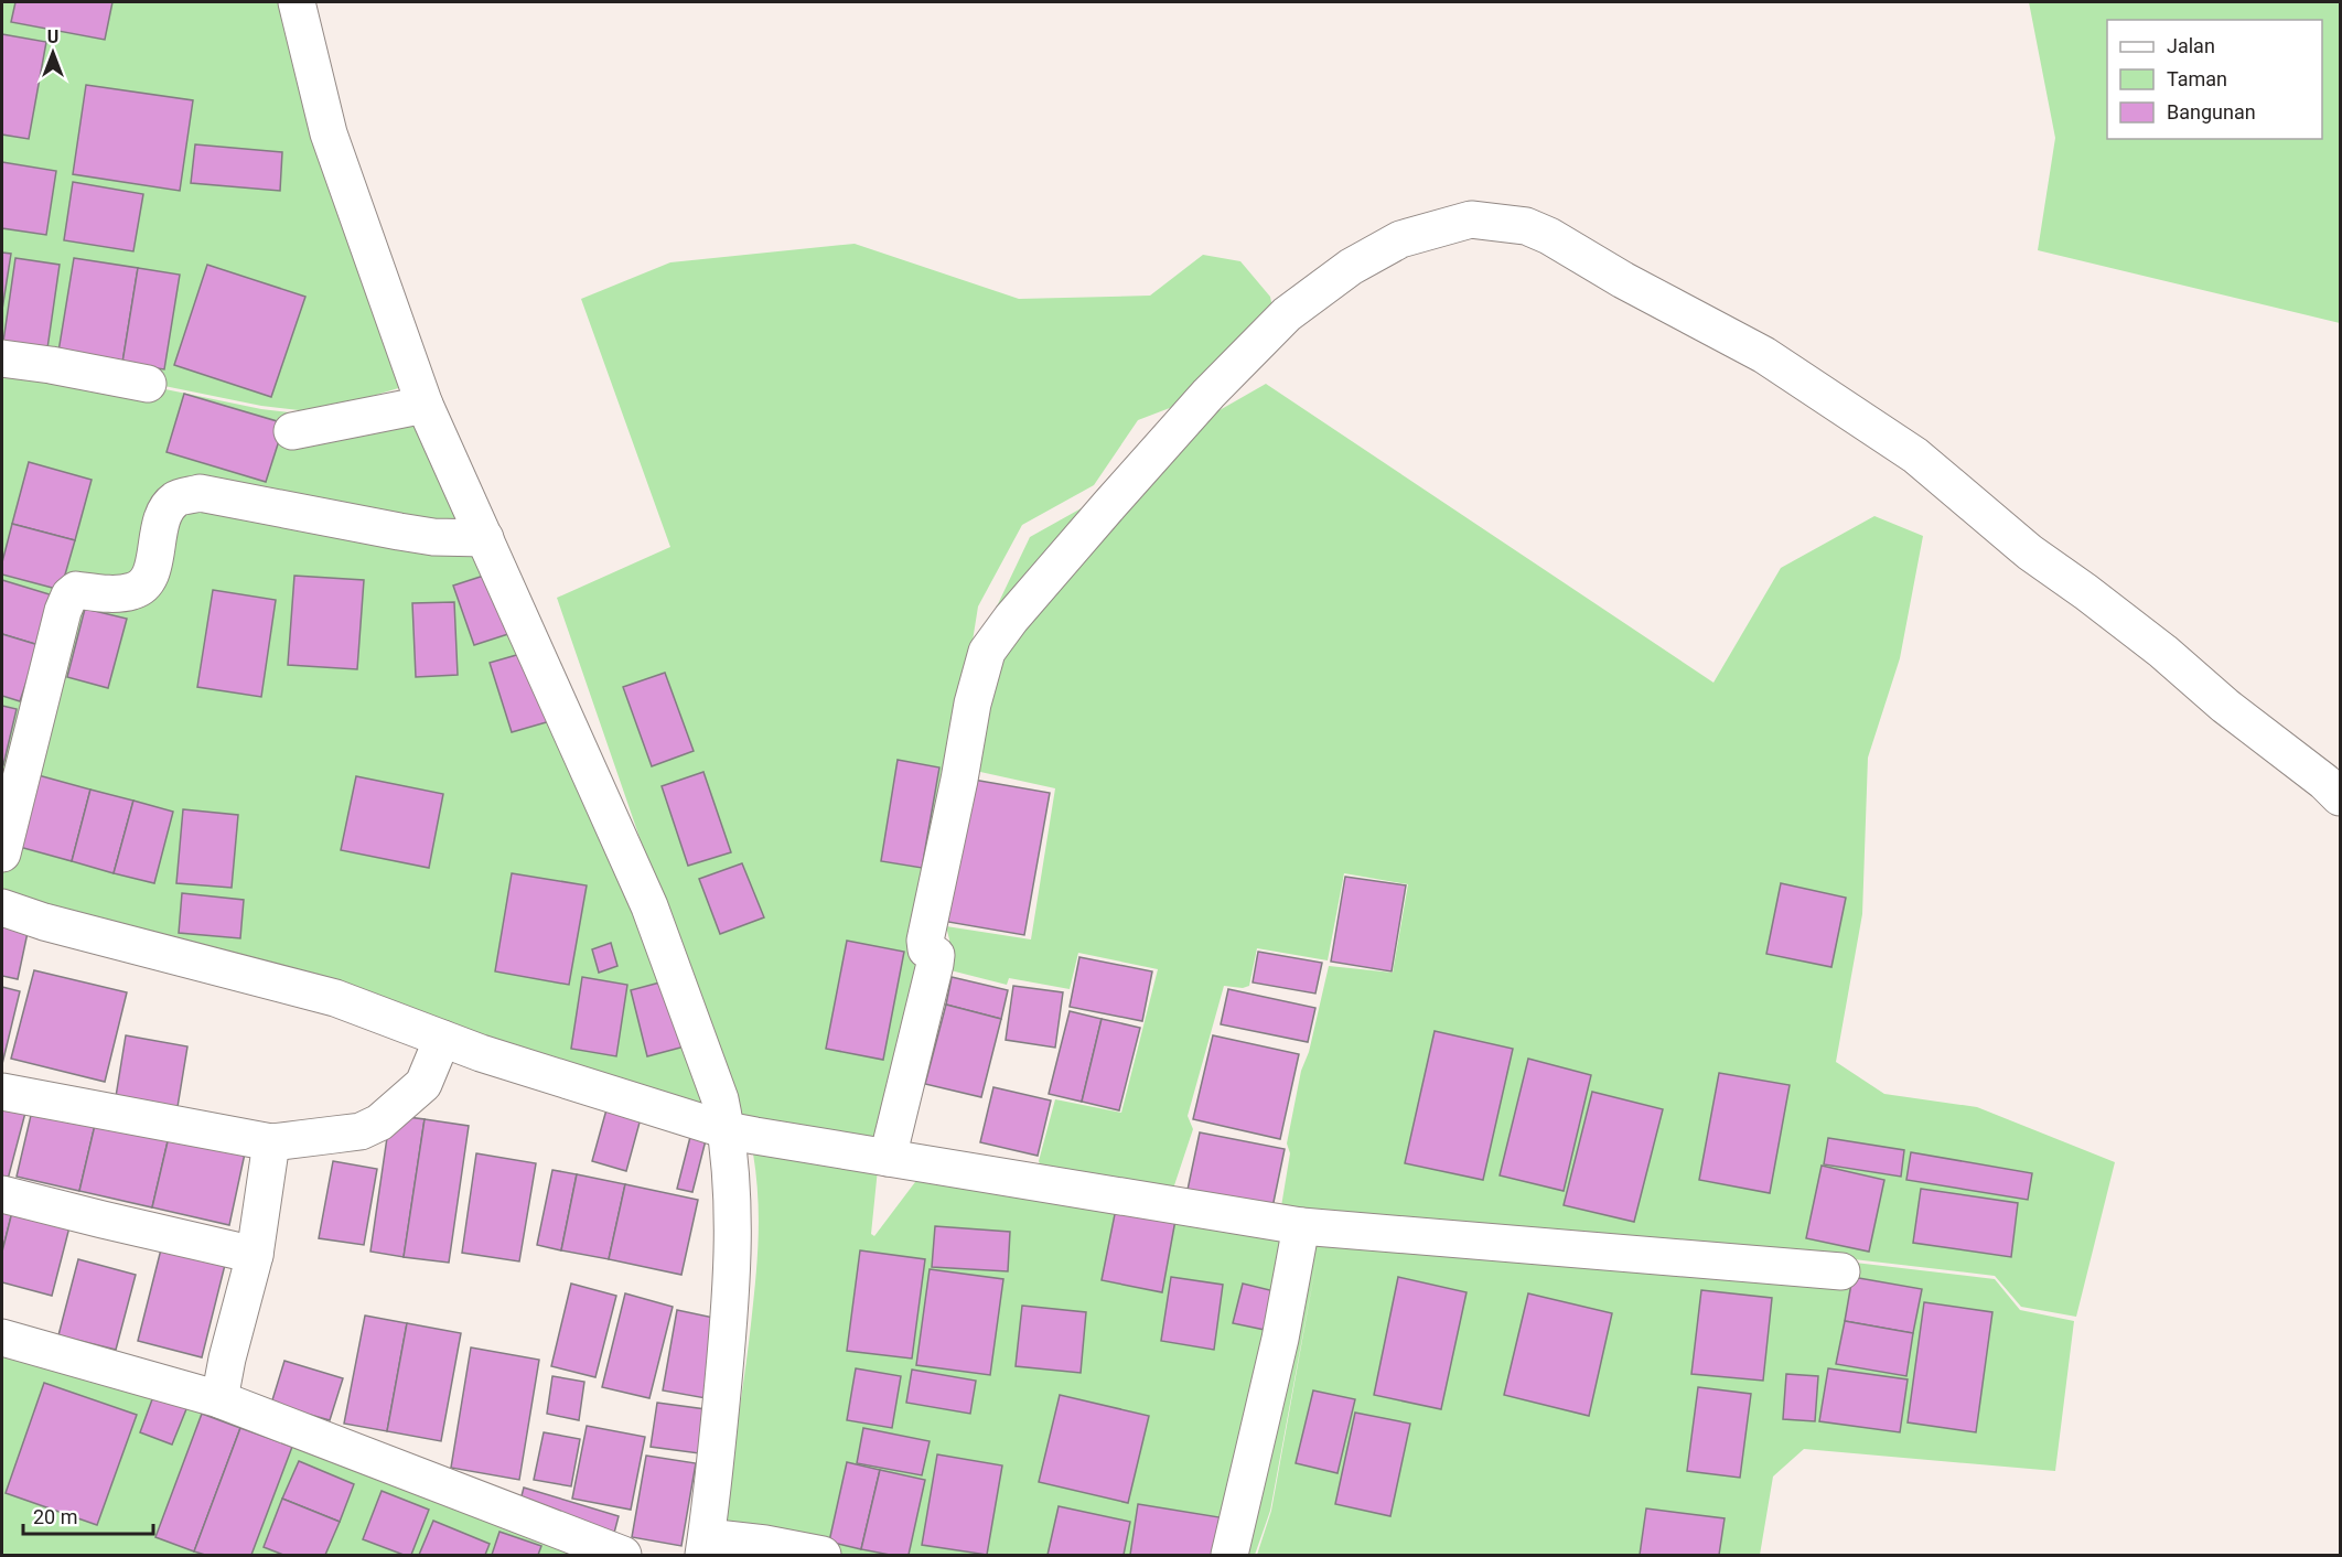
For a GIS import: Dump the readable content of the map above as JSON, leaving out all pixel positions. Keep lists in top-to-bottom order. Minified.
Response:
{"legend":["Jalan","Taman","Bangunan"],"scale_bar":"20 m","north":"top"}
